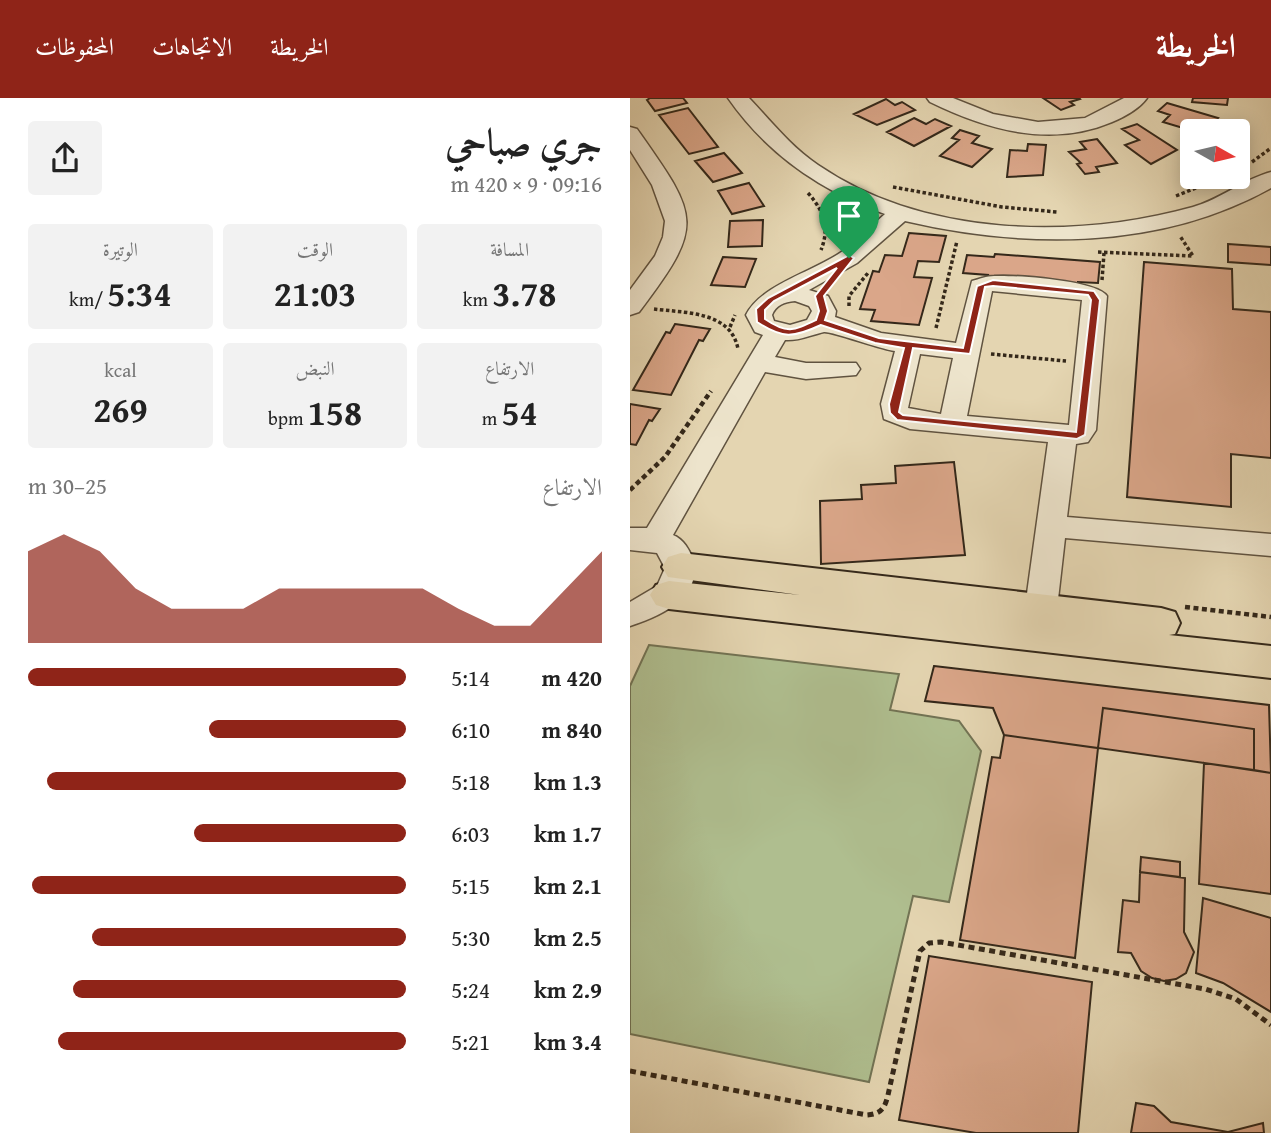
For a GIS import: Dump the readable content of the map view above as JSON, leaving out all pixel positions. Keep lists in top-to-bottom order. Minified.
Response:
{"north":"right","page":{"header":"الخريطة","nav":["الخريطة","الاتجاهات","المحفوظات"],"heading":["جري صباحي","09:16 · 9 × 420 m"],"stats":[["المسافة","3.78 km"],["الوقت","21:03"],["الوتيرة","5:34 /km"],["الارتفاع","54 m"],["النبض","158 bpm"],["kcal","269"]],"chart":["الارتفاع","25–30 m"],"list":[{"name":"420 m","note":"5:14"},{"name":"840 m","note":"6:10"},{"name":"1.3 km","note":"5:18"},{"name":"1.7 km","note":"6:03"},{"name":"2.1 km","note":"5:15"},{"name":"2.5 km","note":"5:30"},{"name":"2.9 km","note":"5:24"},{"name":"3.4 km","note":"5:21"}]}}
